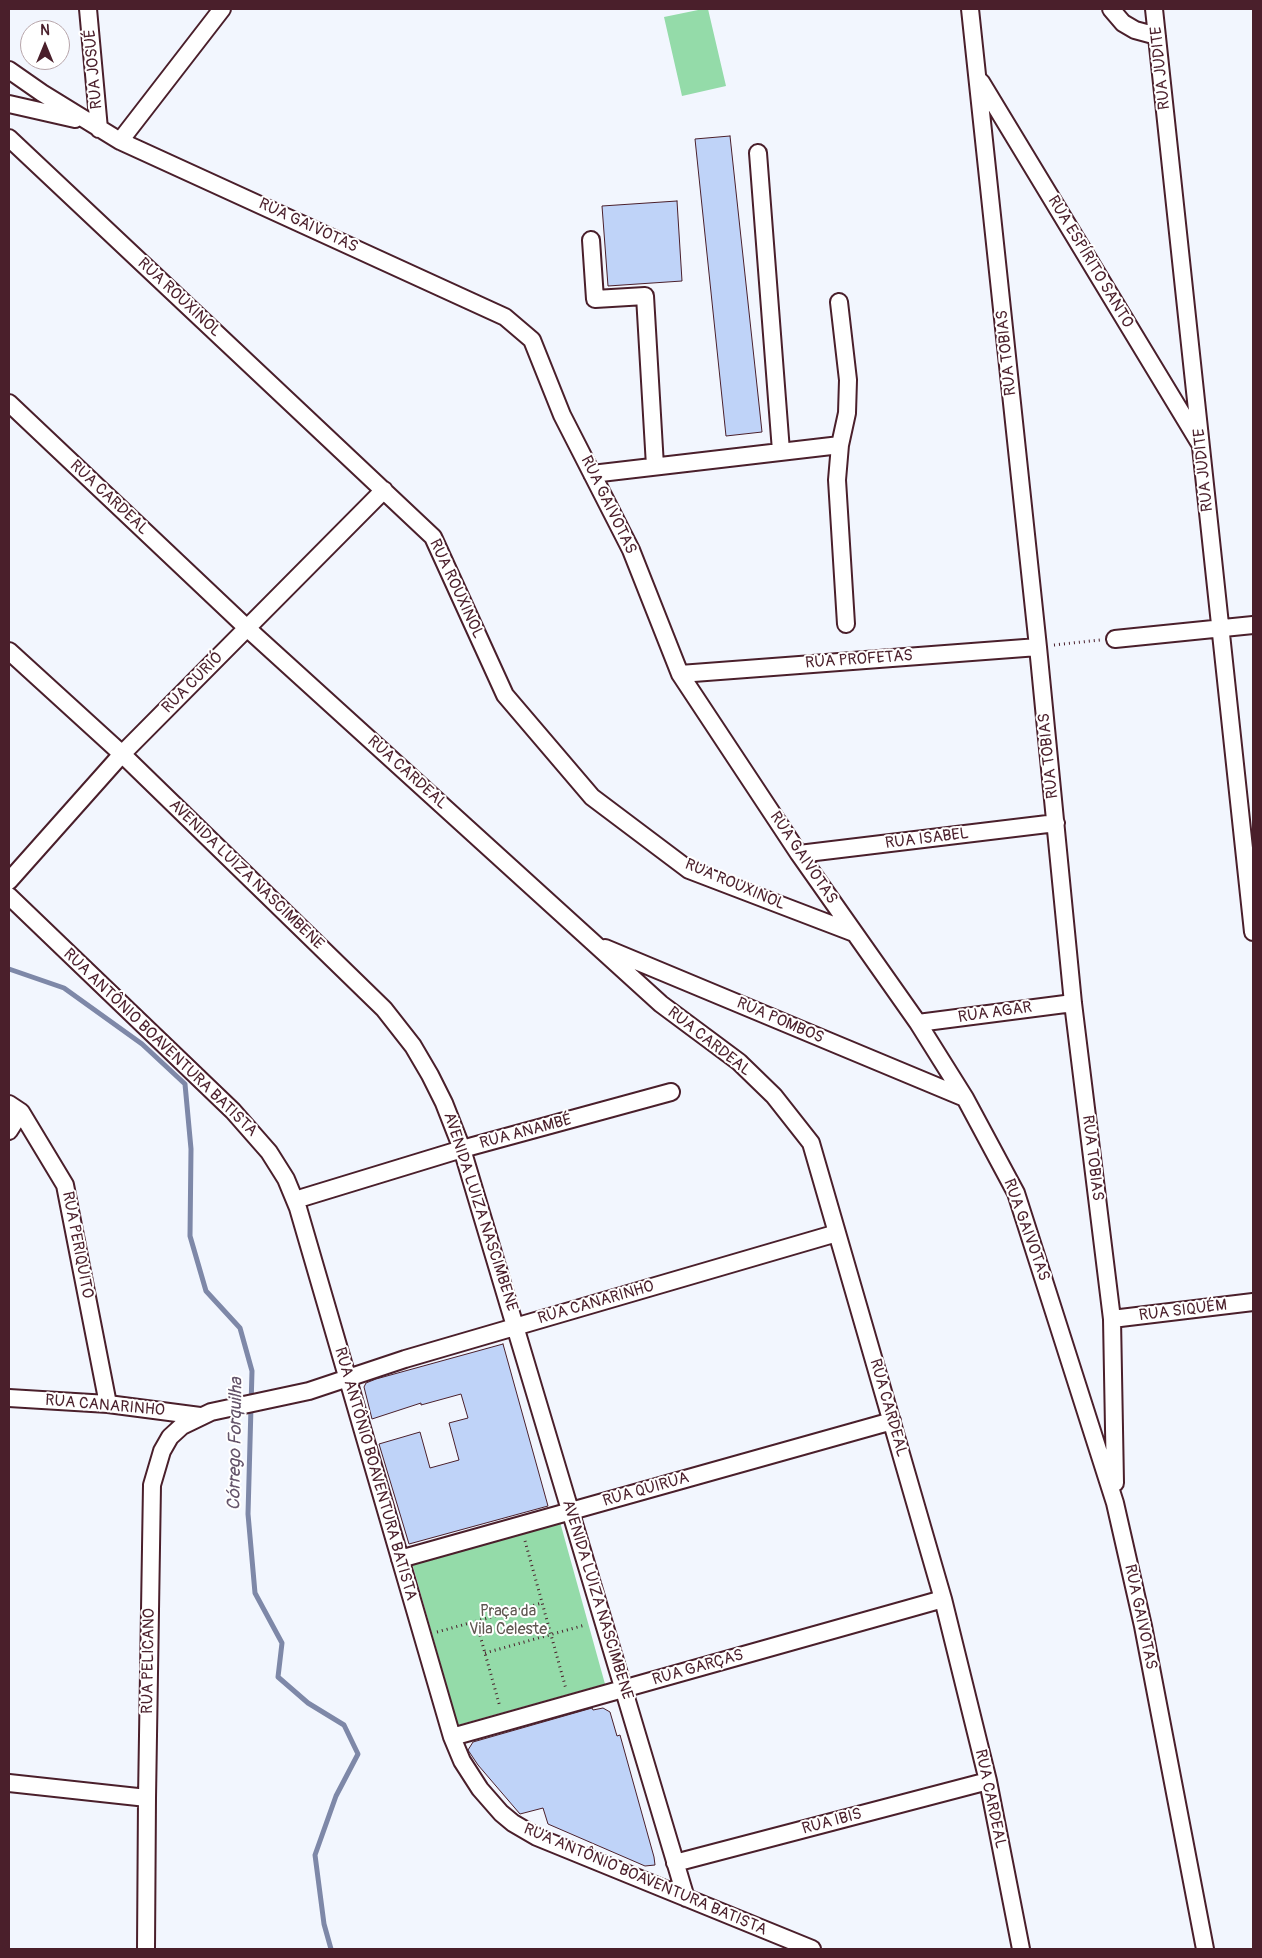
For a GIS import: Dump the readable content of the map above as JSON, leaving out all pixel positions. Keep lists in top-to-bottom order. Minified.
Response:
{"streets":{"street":["RUA JUDITE","RUA JOSUÉ","RUA GAIVOTAS","RUA ESPÍRITO SANTO","RUA ROUXINOL","RUA TOBIAS","RUA CARDEAL","RUA PROFETAS","RUA CURIÓ","RUA ISABEL","AVENIDA LUIZA NASCIMBENE","RUA AGAR","RUA POMBOS","RUA ANTÔNIO BOAVENTURA BATISTA","RUA ANAMBÉ","RUA PERIQUITO","RUA CANARINHO","RUA SIQUÉM","RUA QUIRUA","RUA PELICANO","RUA GARÇAS","RUA IBIS"]},"crossings":[["RUA JUDITE","RUA ESPÍRITO SANTO"],["RUA JOSUÉ","RUA GAIVOTAS"],["RUA GAIVOTAS","RUA ROUXINOL"],["RUA GAIVOTAS","RUA TOBIAS"],["RUA GAIVOTAS","RUA PROFETAS"],["RUA GAIVOTAS","RUA ISABEL"],["RUA GAIVOTAS","RUA AGAR"],["RUA GAIVOTAS","RUA POMBOS"],["RUA ESPÍRITO SANTO","RUA TOBIAS"],["RUA ROUXINOL","RUA CURIÓ"],["RUA TOBIAS","RUA PROFETAS"],["RUA TOBIAS","RUA ISABEL"],["RUA TOBIAS","RUA AGAR"],["RUA TOBIAS","RUA SIQUÉM"],["RUA CARDEAL","RUA CURIÓ"],["RUA CARDEAL","RUA POMBOS"],["RUA CARDEAL","RUA CANARINHO"],["RUA CARDEAL","RUA QUIRUA"],["RUA CARDEAL","RUA GARÇAS"],["RUA CARDEAL","RUA IBIS"],["RUA CURIÓ","AVENIDA LUIZA NASCIMBENE"],["AVENIDA LUIZA NASCIMBENE","RUA ANTÔNIO BOAVENTURA BATISTA"],["AVENIDA LUIZA NASCIMBENE","RUA ANAMBÉ"],["AVENIDA LUIZA NASCIMBENE","RUA CANARINHO"],["AVENIDA LUIZA NASCIMBENE","RUA QUIRUA"],["AVENIDA LUIZA NASCIMBENE","RUA GARÇAS"],["AVENIDA LUIZA NASCIMBENE","RUA IBIS"],["RUA ANTÔNIO BOAVENTURA BATISTA","RUA ANAMBÉ"],["RUA ANTÔNIO BOAVENTURA BATISTA","RUA CANARINHO"],["RUA ANTÔNIO BOAVENTURA BATISTA","RUA QUIRUA"],["RUA ANTÔNIO BOAVENTURA BATISTA","RUA GARÇAS"],["RUA PERIQUITO","RUA CANARINHO"],["RUA CANARINHO","RUA PELICANO"]],"water":["Córrego Forquilha"],"parks":["Praça da Vila Celeste"],"north":"top"}
